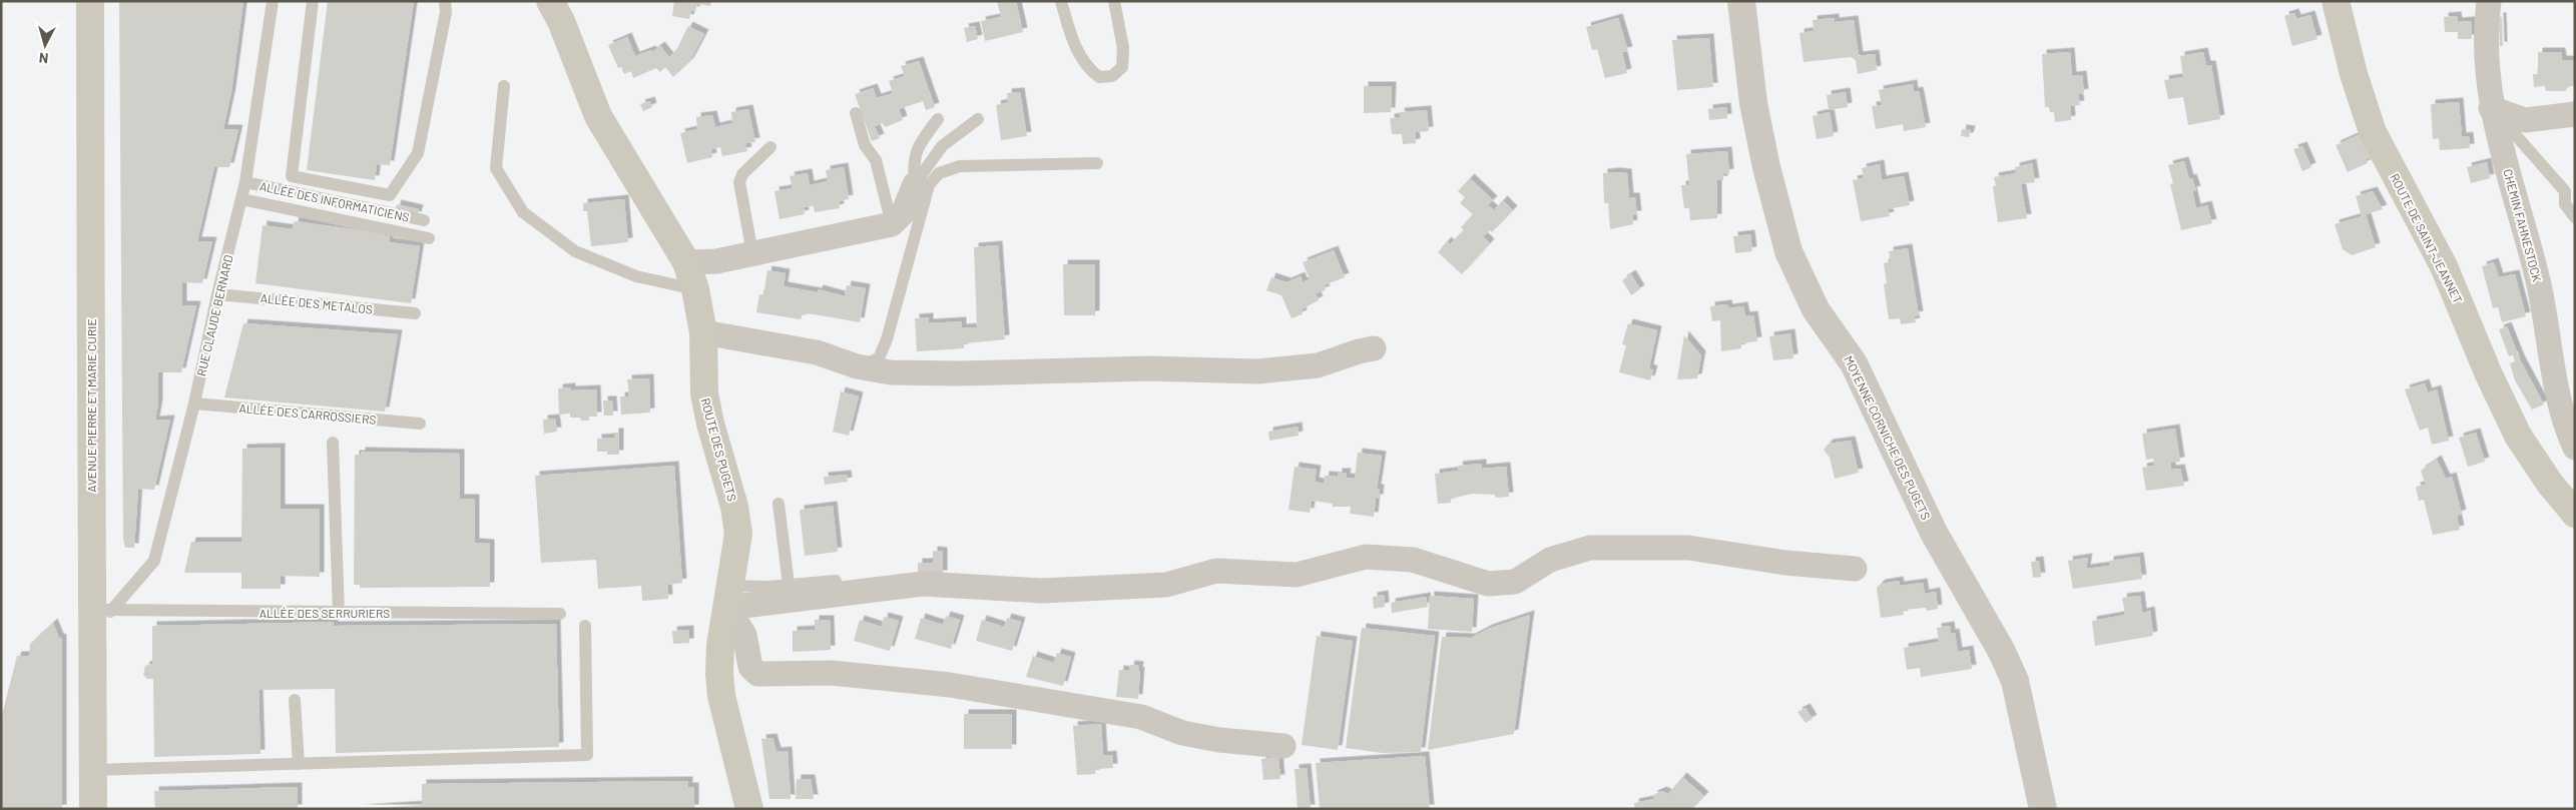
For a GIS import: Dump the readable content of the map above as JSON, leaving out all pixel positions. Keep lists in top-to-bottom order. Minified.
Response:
{"streets":{"main road":["ROUTE DE SAINT-JEANNET","AVENUE PIERRE ET MARIE CURIE","ROUTE DES PUGETS"],"street":["CHEMIN FAHNESTOCK","MOYENNE CORNICHE DES PUGETS"],"lane":["ALLÉE DES INFORMATICIENS","ALLÉE DES METALOS","RUE CLAUDE BERNARD","ALLÉE DES CARROSSIERS","ALLÉE DES SERRURIERS"]},"crossings":[["ALLÉE DES INFORMATICIENS","RUE CLAUDE BERNARD"],["ALLÉE DES METALOS","RUE CLAUDE BERNARD"],["RUE CLAUDE BERNARD","AVENUE PIERRE ET MARIE CURIE"],["RUE CLAUDE BERNARD","ALLÉE DES CARROSSIERS"],["RUE CLAUDE BERNARD","ALLÉE DES SERRURIERS"],["AVENUE PIERRE ET MARIE CURIE","ALLÉE DES SERRURIERS"]],"north":"bottom"}
